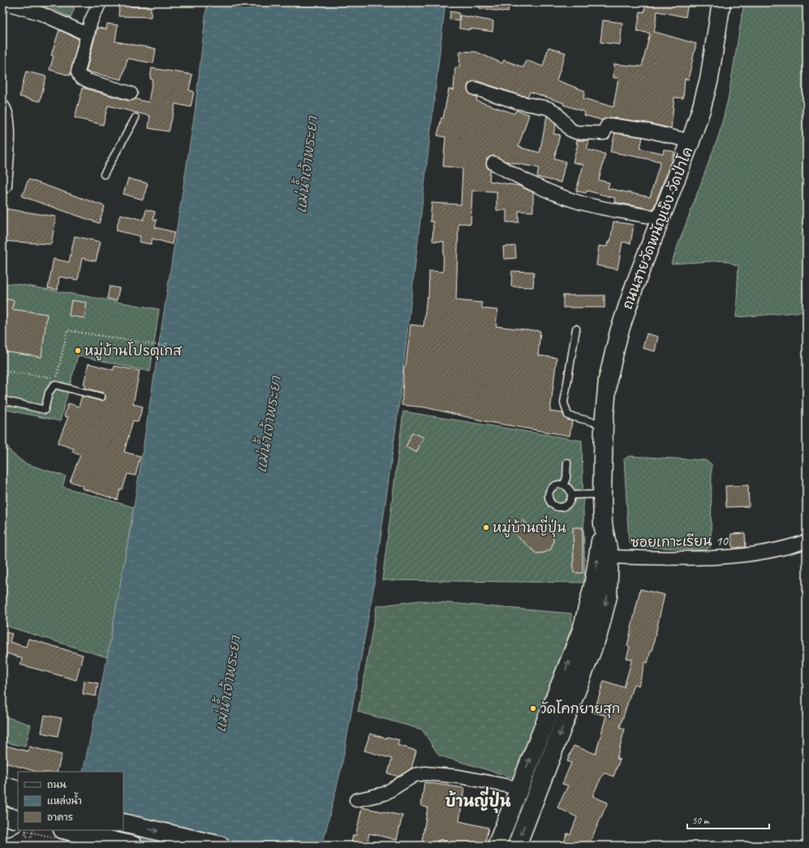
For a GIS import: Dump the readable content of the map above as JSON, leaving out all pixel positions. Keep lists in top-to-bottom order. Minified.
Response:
{"streets":{"main road":["ถนนสายวัดพนัญเชิง-วัดป่าโค"],"street":["ซอยเกาะเรียน 10"]},"districts":["บ้านญี่ปุ่น"],"water":["แม่น้ำเจ้าพระยา"],"places":["หมู่บ้านโปรตุเกส","หมู่บ้านญี่ปุ่น","วัดโคกยายสุก"],"legend":["ถนน","แหล่งน้ำ","อาคาร"],"scale_bar":"50 m"}
